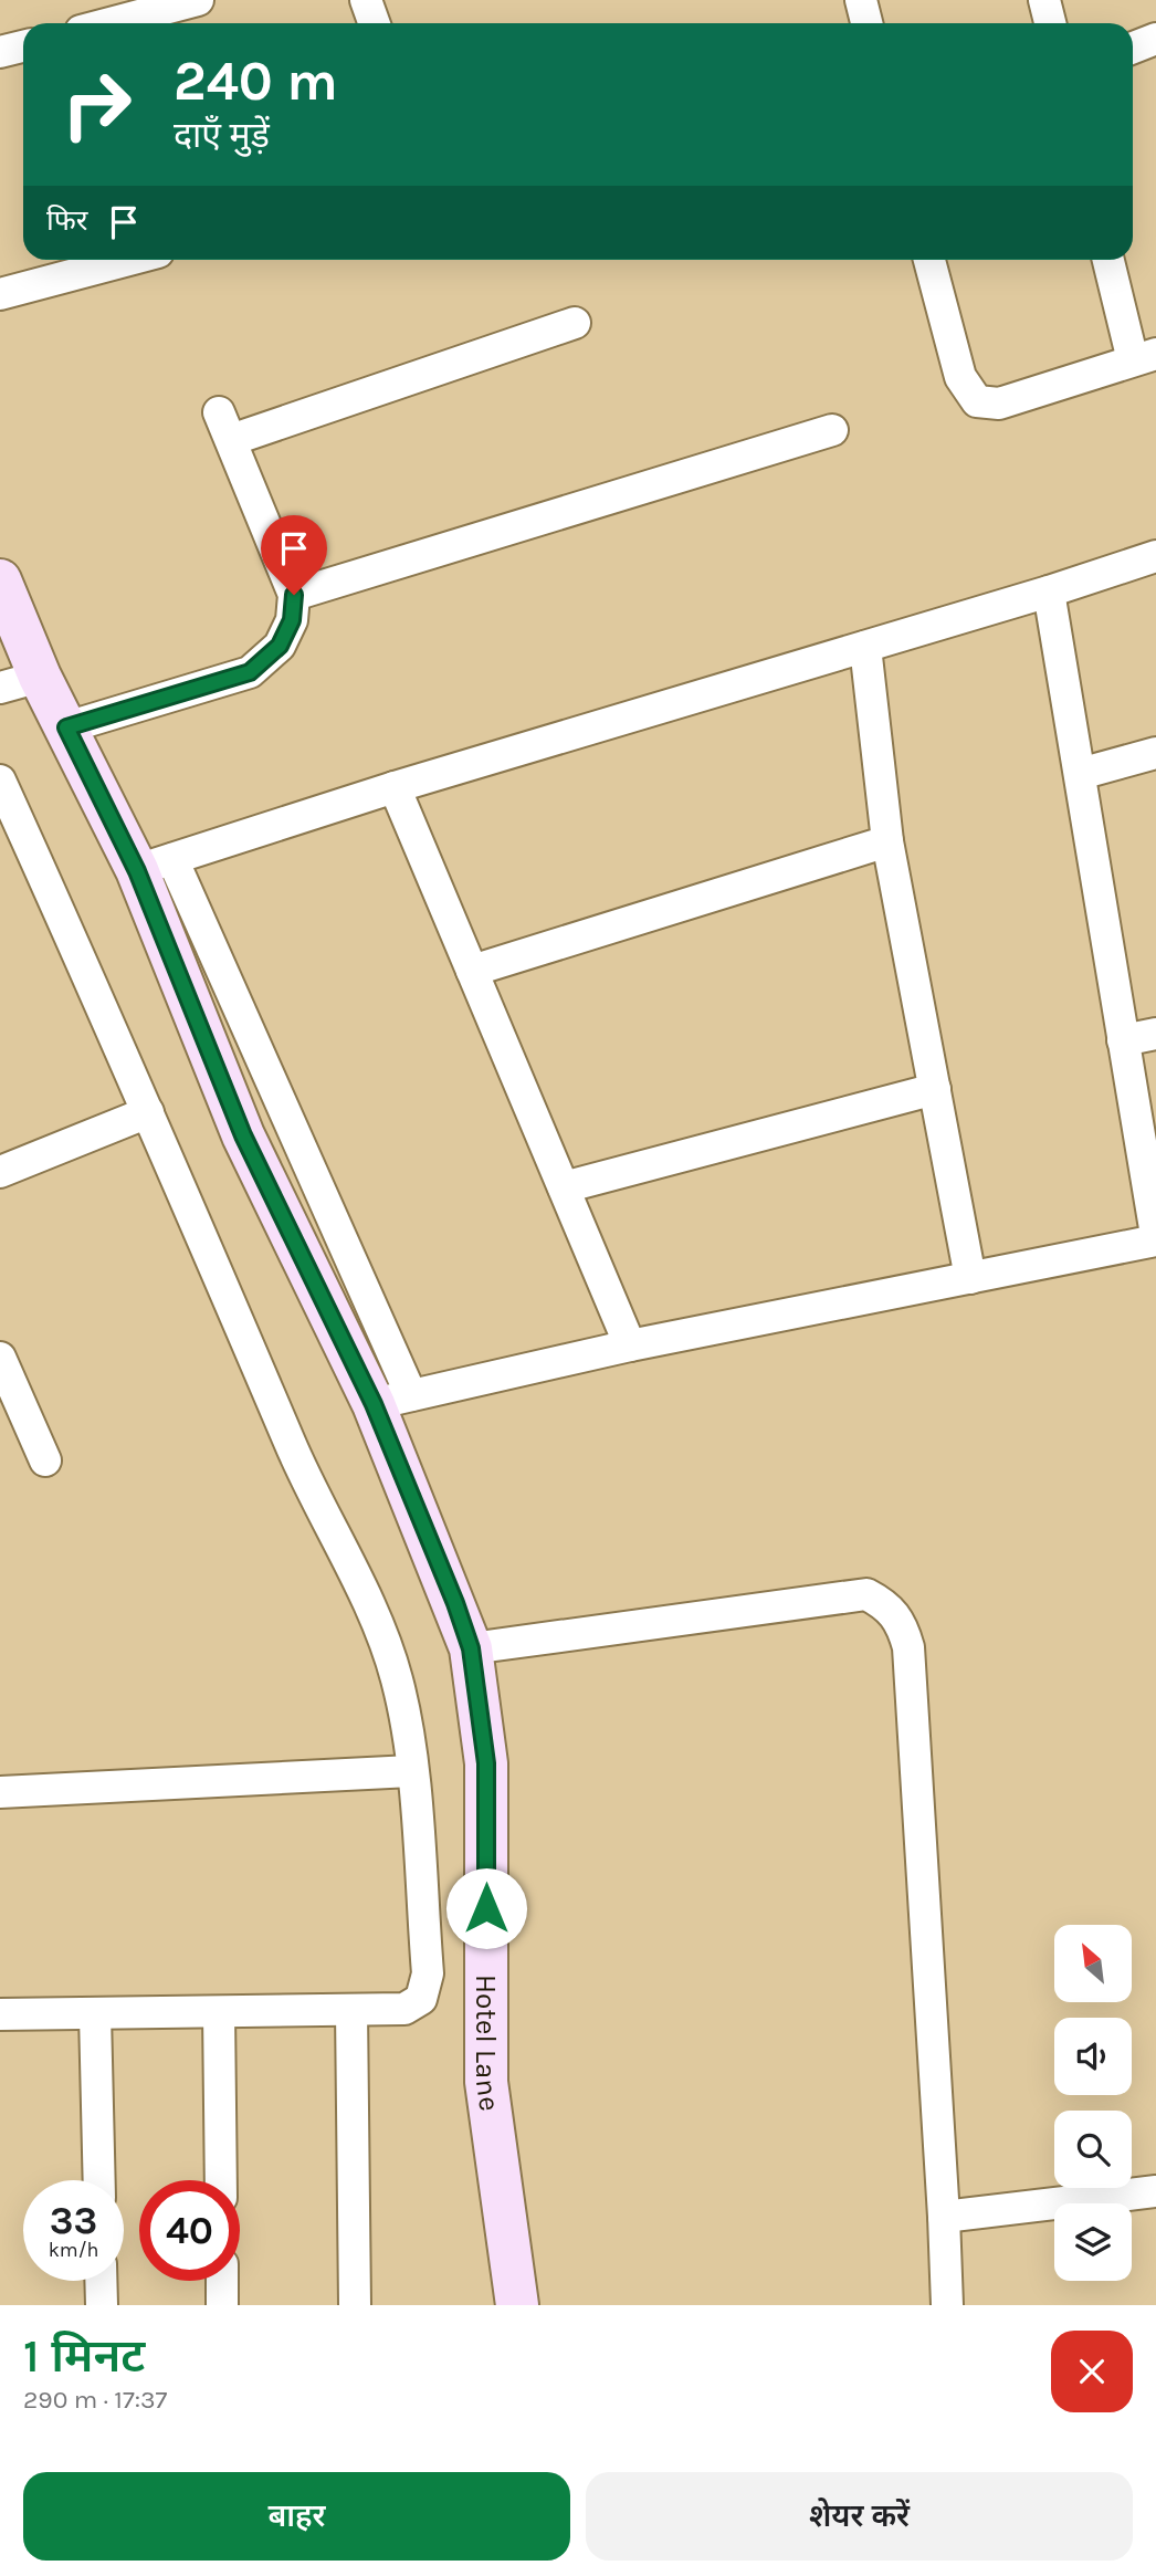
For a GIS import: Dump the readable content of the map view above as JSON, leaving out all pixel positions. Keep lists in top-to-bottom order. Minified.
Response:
{"streets":{"street":["Hotel Lane"]},"north":"top left","page":{"turn":["240 m","दाएँ मुड़ें"],"then":"फिर","speed":"33 km/h","limit":"40","heading":["1 मिनट","290 m · 17:37"],"buttons":["बाहर","शेयर करें"]}}
